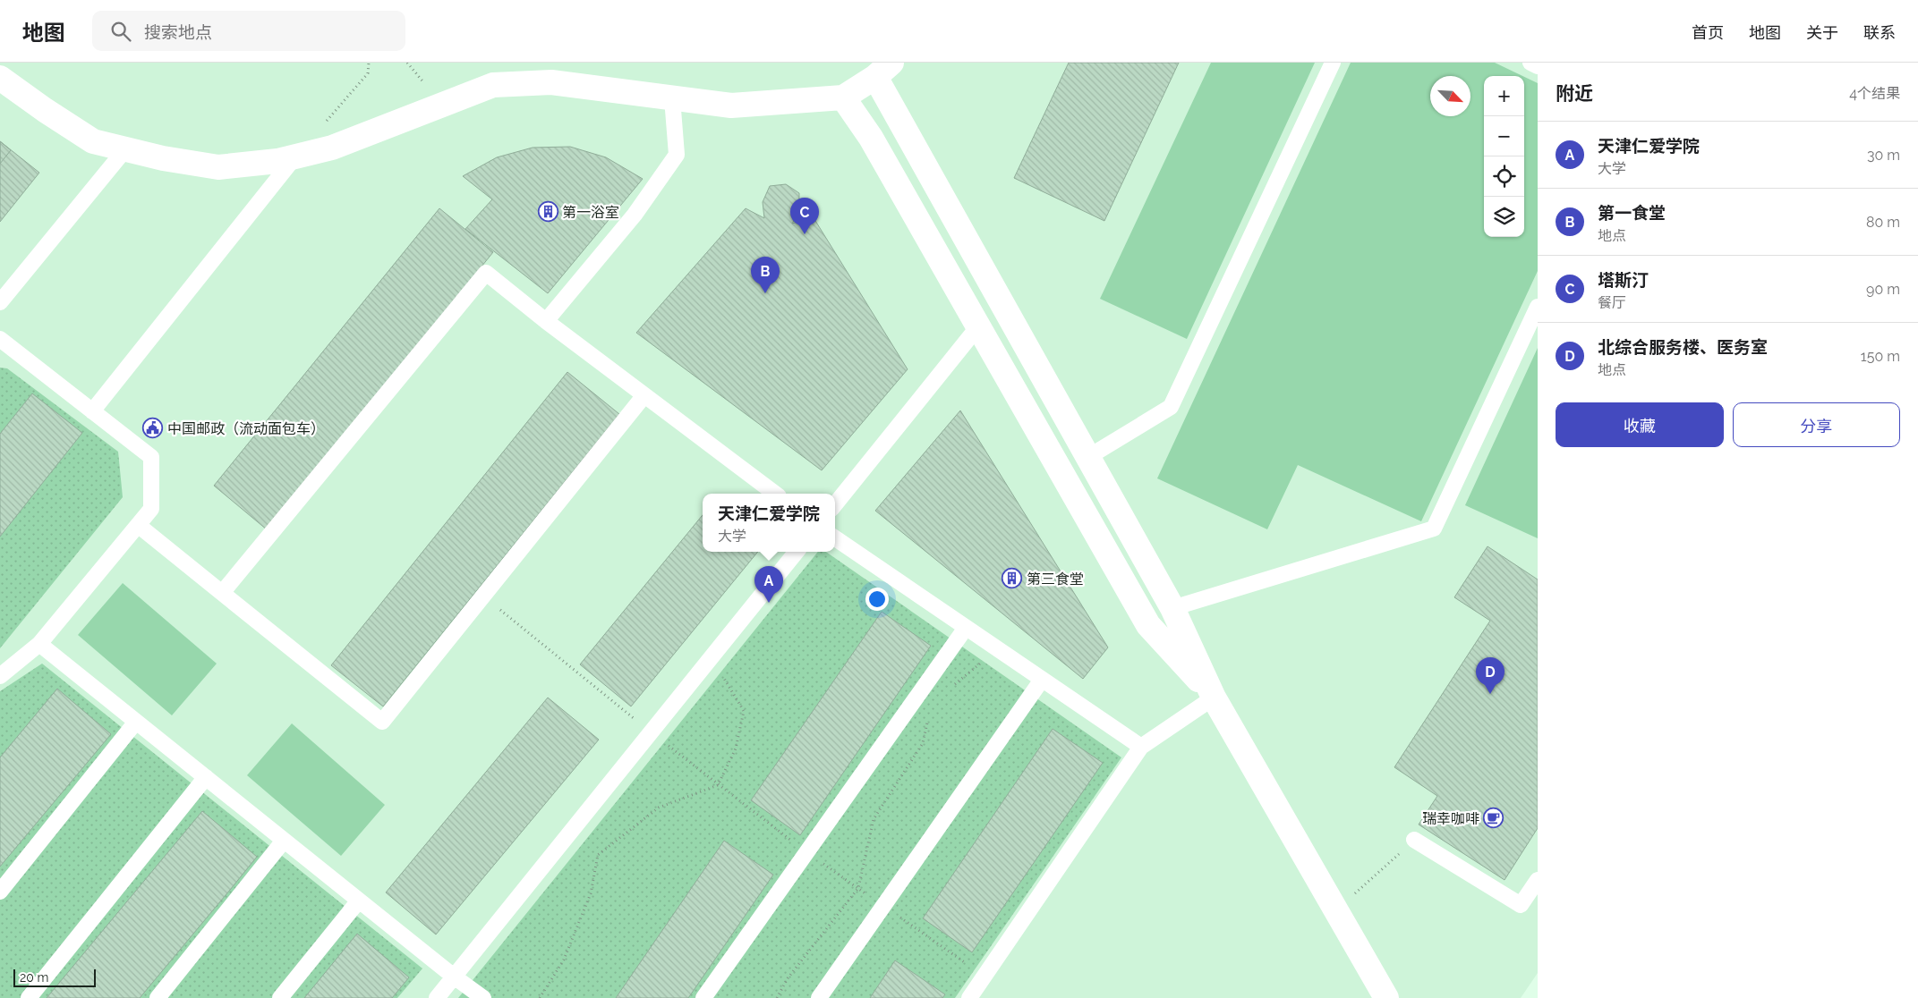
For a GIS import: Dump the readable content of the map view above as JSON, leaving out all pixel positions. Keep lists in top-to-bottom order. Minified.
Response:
{"places":{"building":["第一浴室","第三食堂"],"public building":["中国邮政（流动面包车）"],"cafe":["瑞幸咖啡"]},"scale_bar":"20 m","north":"bottom right","page":{"header":"地图","search":"搜索地点","nav":["首页","地图","关于","联系"],"heading":["附近","4个结果"],"map_buttons":["+","−"],"list":[{"mark":"A","name":"天津仁爱学院","note":"大学","value":"30 m"},{"mark":"B","name":"第一食堂","note":"地点","value":"80 m"},{"mark":"C","name":"塔斯汀","note":"餐厅","value":"90 m"},{"mark":"D","name":"北综合服务楼、医务室","note":"地点","value":"150 m"}],"pins":["C","B","A","D"],"buttons":["收藏","分享"],"popup":["天津仁爱学院","大学"],"scale":"20 m"}}
